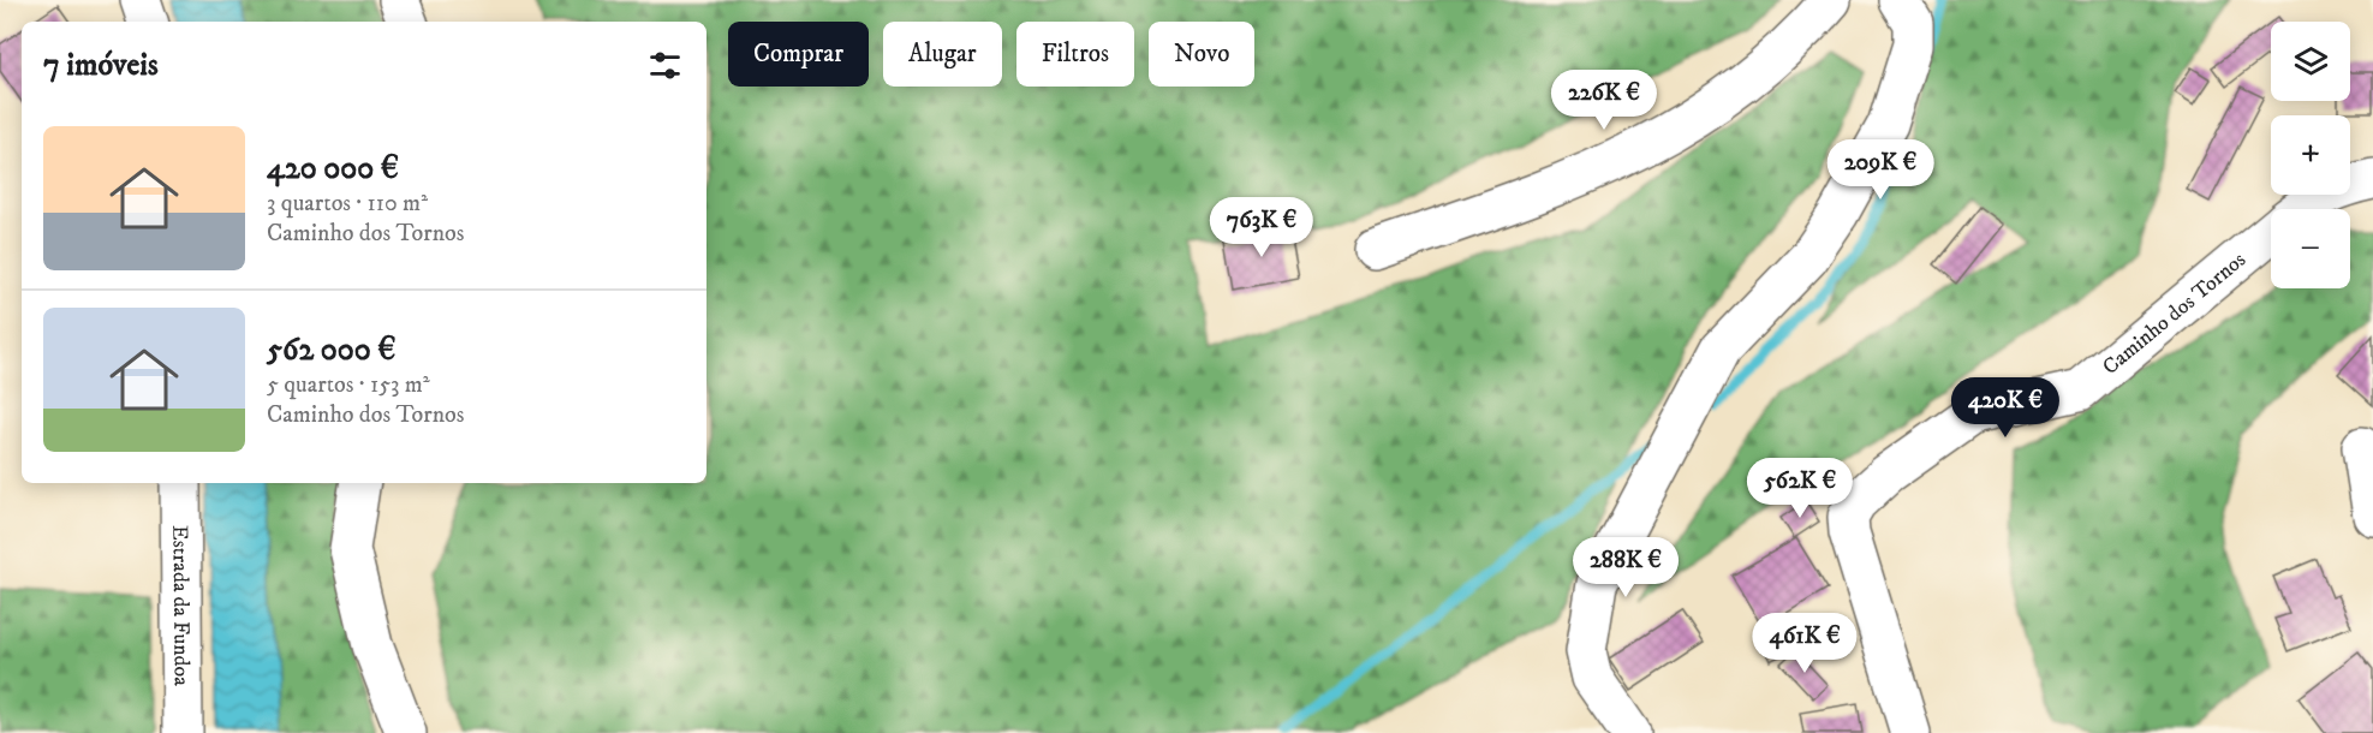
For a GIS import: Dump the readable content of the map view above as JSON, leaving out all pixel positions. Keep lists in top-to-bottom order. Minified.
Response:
{"streets":{"street":["Caminho dos Tornos","Estrada da Fundoa"]},"page":{"map_buttons":["+","−"],"chip":["Comprar","Alugar","Filtros","Novo"],"heading":"7 imóveis","price":["226K €","209K €","763K €","420K €","562K €","288K €","461K €"],"list":[{"name":"420 000 €","note":"3 quartos · 110 m² · Caminho dos Tornos"},{"name":"562 000 €","note":"5 quartos · 153 m² · Caminho dos Tornos"}]}}
